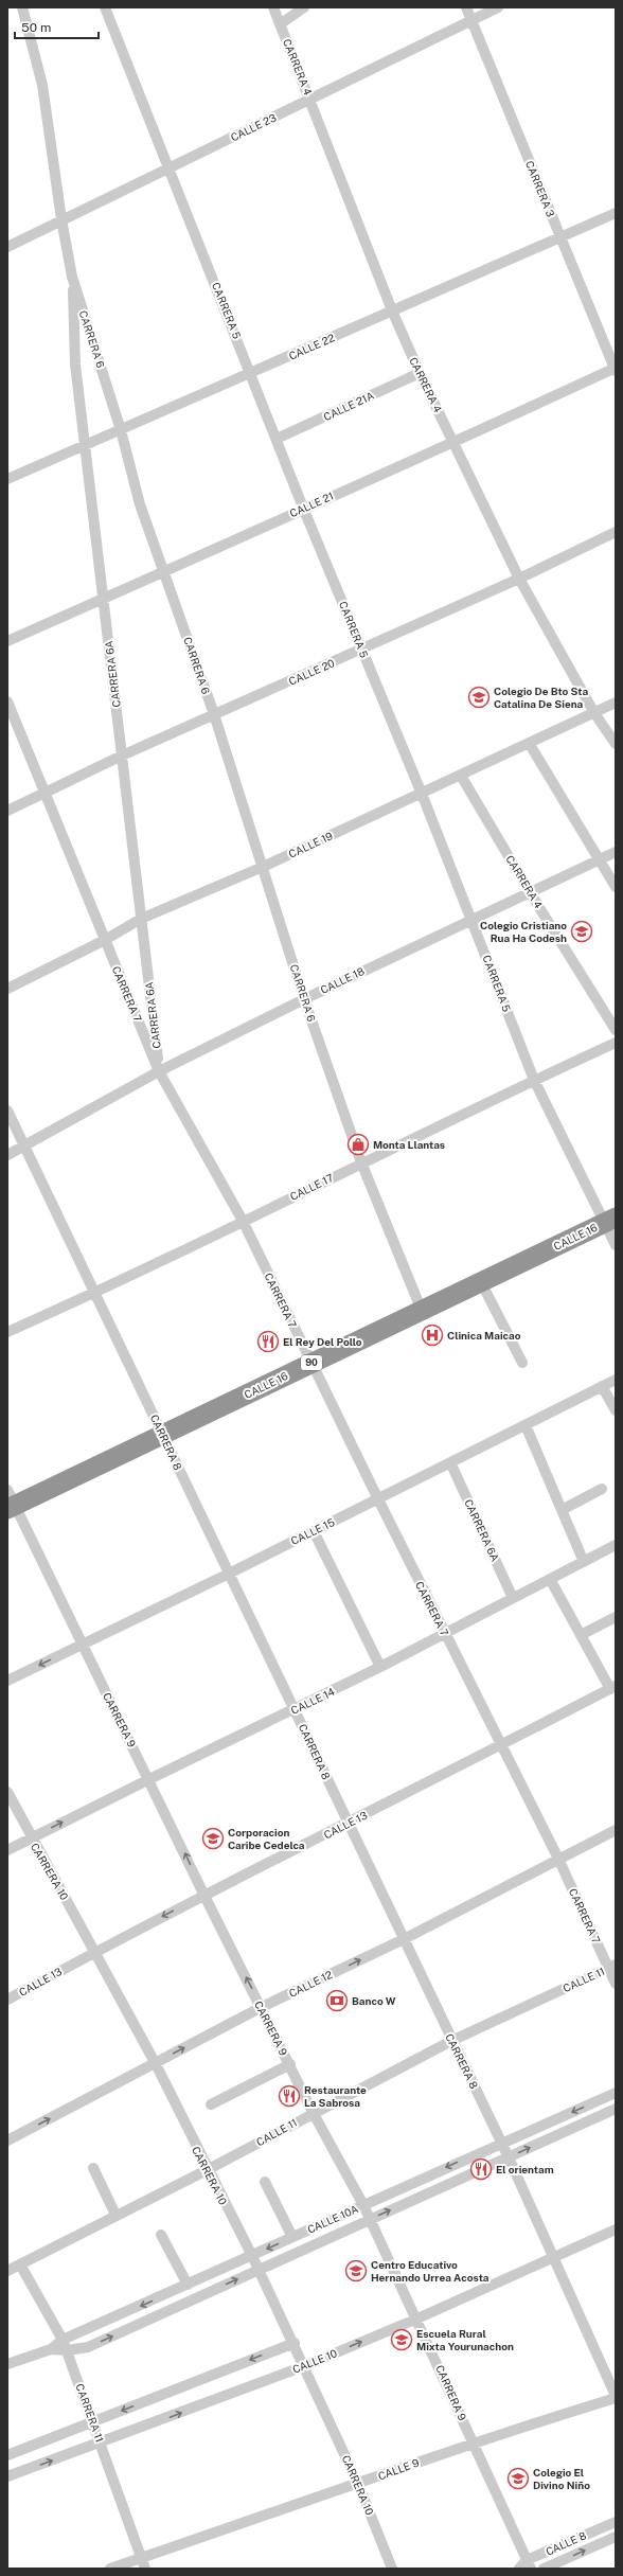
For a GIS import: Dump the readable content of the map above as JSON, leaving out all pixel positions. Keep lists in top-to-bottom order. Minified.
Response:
{"streets":{"highway":["CALLE 16","90"],"street":["CARRERA 4","CALLE 23","CARRERA 3","CARRERA 5","CARRERA 6","CALLE 22","CALLE 21A","CALLE 21","CALLE 20","CARRERA 6A","CALLE 19","CALLE 18","CARRERA 7","CALLE 17","CARRERA 8","CALLE 15","CALLE 14","CARRERA 9","CALLE 13","CARRERA 10","CALLE 11","CALLE 12","CALLE 10A","CALLE 10","CARRERA 11","CALLE 9","CALLE 8"]},"crossings":[["CARRERA 4","CALLE 23"],["CARRERA 4","CALLE 22"],["CARRERA 4","CALLE 21A"],["CARRERA 4","CALLE 21"],["CARRERA 4","CALLE 20"],["CARRERA 4","CALLE 19"],["CARRERA 4","CALLE 18"],["CALLE 23","CARRERA 3"],["CALLE 23","CARRERA 5"],["CALLE 23","CARRERA 6"],["CARRERA 3","CALLE 22"],["CARRERA 3","CALLE 21"],["CARRERA 5","CALLE 22"],["CARRERA 5","CALLE 21A"],["CARRERA 5","CALLE 21"],["CARRERA 5","CALLE 20"],["CARRERA 5","CALLE 19"],["CARRERA 5","CALLE 18"],["CARRERA 5","CALLE 17"],["CARRERA 5","CALLE 16"],["CARRERA 6","CALLE 22"],["CARRERA 6","CALLE 21"],["CARRERA 6","CALLE 20"],["CARRERA 6","CARRERA 6A"],["CARRERA 6","CALLE 19"],["CARRERA 6","CALLE 18"],["CARRERA 6","CALLE 17"],["CARRERA 6","CALLE 16"],["CALLE 22","CARRERA 6A"],["CALLE 21","CARRERA 6A"],["CALLE 20","CARRERA 6A"],["CALLE 20","CARRERA 7"],["CARRERA 6A","CALLE 19"],["CARRERA 6A","CALLE 18"],["CARRERA 6A","CARRERA 7"],["CARRERA 6A","CALLE 15"],["CARRERA 6A","CALLE 14"],["CALLE 19","CARRERA 7"],["CALLE 18","CARRERA 7"],["CALLE 18","CARRERA 8"],["CARRERA 7","CALLE 17"],["CARRERA 7","CALLE 16"],["CARRERA 7","CALLE 15"],["CARRERA 7","CALLE 14"],["CARRERA 7","CALLE 13"],["CARRERA 7","CALLE 11"],["CARRERA 7","CALLE 12"],["CALLE 17","CARRERA 8"],["CALLE 16","CARRERA 8"],["CALLE 16","CARRERA 9"],["CARRERA 8","CALLE 15"],["CARRERA 8","CALLE 14"],["CARRERA 8","CALLE 13"],["CARRERA 8","CALLE 11"],["CARRERA 8","CALLE 12"],["CARRERA 8","CALLE 10A"],["CARRERA 8","CALLE 10"],["CARRERA 8","CALLE 9"],["CALLE 15","CARRERA 9"],["CALLE 14","CARRERA 9"],["CALLE 14","CARRERA 10"],["CARRERA 9","CALLE 13"],["CARRERA 9","CALLE 11"],["CARRERA 9","CALLE 12"],["CARRERA 9","CALLE 10A"],["CARRERA 9","CALLE 10"],["CARRERA 9","CALLE 9"],["CARRERA 9","CALLE 8"],["CALLE 13","CARRERA 10"],["CARRERA 10","CALLE 11"],["CARRERA 10","CALLE 12"],["CARRERA 10","CALLE 10A"],["CARRERA 10","CALLE 10"],["CARRERA 10","CALLE 9"],["CALLE 11","CARRERA 11"],["CALLE 10A","CARRERA 11"],["CALLE 10","CARRERA 11"],["CARRERA 11","CALLE 9"]],"one_way":["CALLE 12"],"places":{"school or university":["Colegio De Bto Sta Catalina De Siena","Colegio Cristiano Rua Ha Codesh","Corporacion Caribe Cedelca","Centro Educativo Hernando Urrea Acosta","Escuela Rural Mixta Yourunachon","Colegio El Divino Niño"],"shop":["Monta Llantas"],"hospital":["Clinica Maicao"],"restaurant":["El Rey Del Pollo","Restaurante La Sabrosa","El orientam"],"bank":["Banco W"]},"scale_bar":"50 m"}
